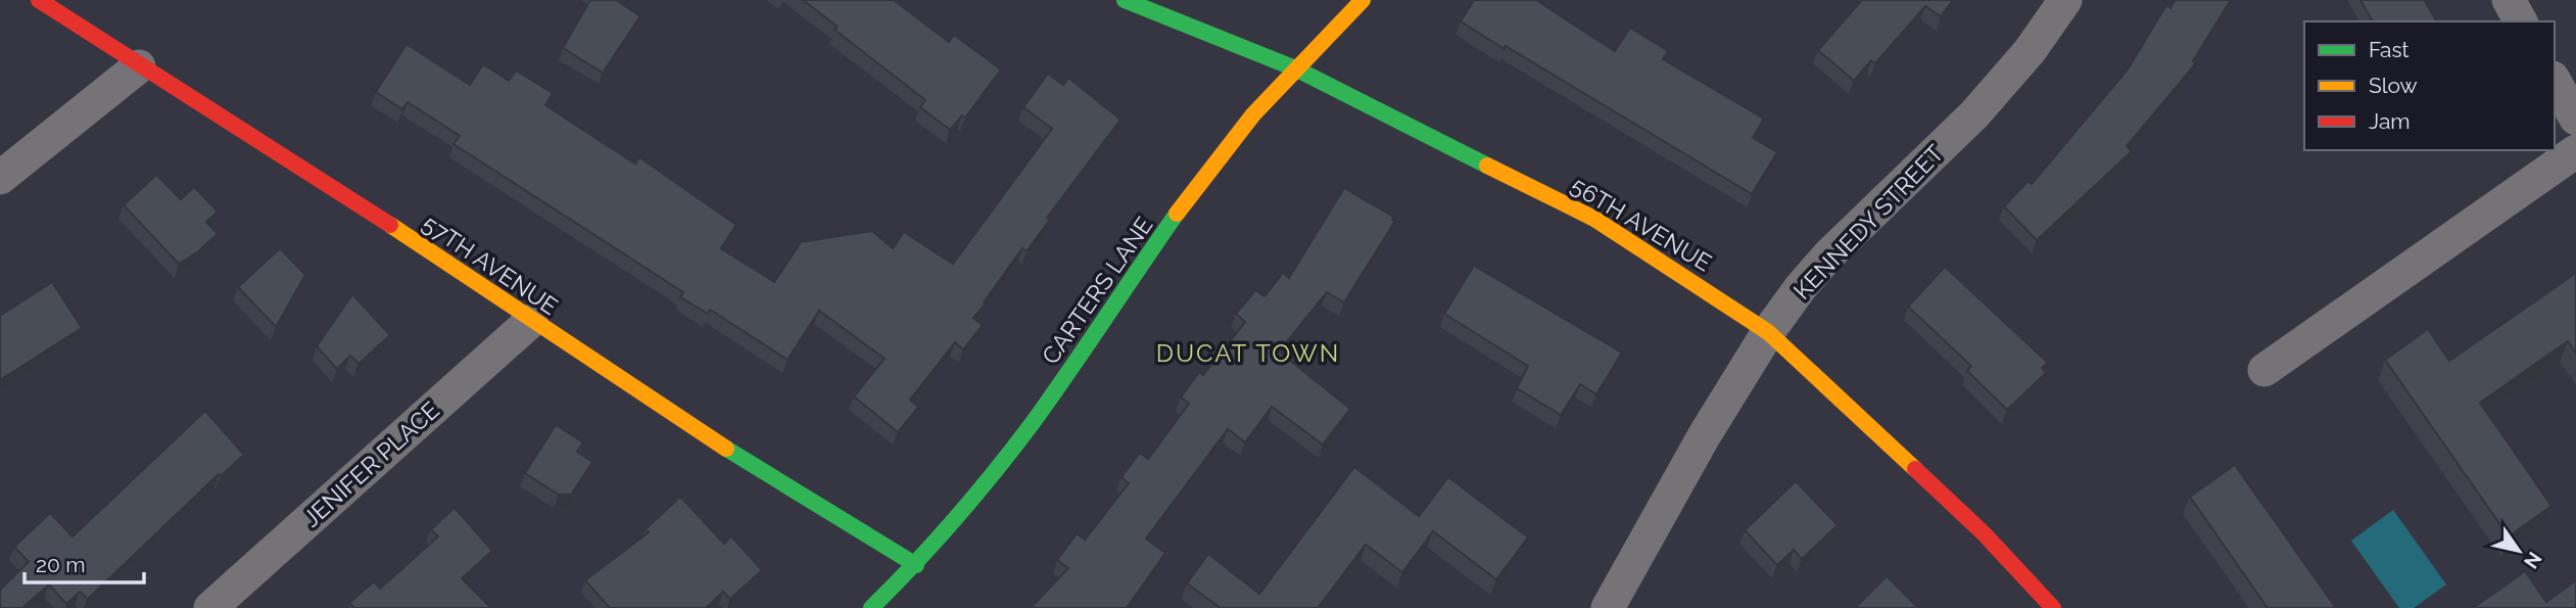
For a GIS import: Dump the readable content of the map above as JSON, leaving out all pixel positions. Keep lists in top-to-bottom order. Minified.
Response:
{"streets":{"street":["KENNEDY STREET","56TH AVENUE","57TH AVENUE","CARTERS LANE","JENIFER PLACE"]},"crossings":[["KENNEDY STREET","56TH AVENUE"],["56TH AVENUE","CARTERS LANE"],["57TH AVENUE","CARTERS LANE"],["57TH AVENUE","JENIFER PLACE"]],"districts":["DUCAT TOWN"],"legend":["Fast","Slow","Jam"],"scale_bar":"20 m","north":"bottom right"}
